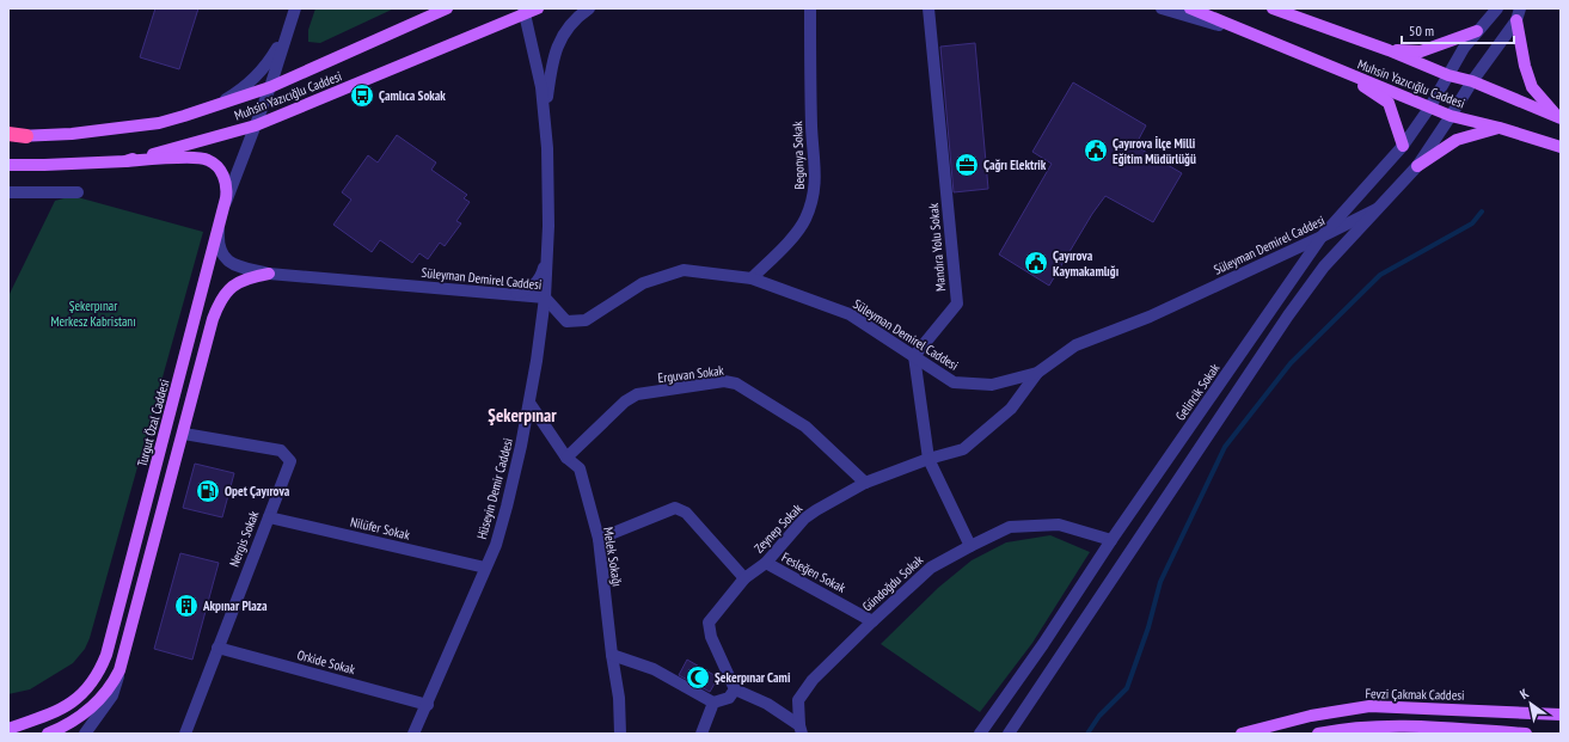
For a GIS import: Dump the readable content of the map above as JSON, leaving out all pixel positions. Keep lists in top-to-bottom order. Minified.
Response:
{"streets":{"main road":["Muhsin Yazıcığlu Caddesi","Turgut Özal Caddesi","Fevzi Çakmak Caddesi"],"street":["Begonya Sokak","Süleyman Demirel Caddesi","Mandıra Yolu Sokak","Erguvan Sokak","Gelincik Sokak","Hüseyin Demir Caddesi","Nilüfer Sokak","Zeynep Sokak","Nergis Sokak","Melek Sokağı","Fesleğen Sokak","Gündoğdu Sokak","Orkide Sokak"]},"crossings":[["Muhsin Yazıcığlu Caddesi","Süleyman Demirel Caddesi"],["Muhsin Yazıcığlu Caddesi","Gelincik Sokak"],["Muhsin Yazıcığlu Caddesi","Turgut Özal Caddesi"],["Muhsin Yazıcığlu Caddesi","Hüseyin Demir Caddesi"],["Begonya Sokak","Süleyman Demirel Caddesi"],["Süleyman Demirel Caddesi","Mandıra Yolu Sokak"],["Süleyman Demirel Caddesi","Gelincik Sokak"],["Süleyman Demirel Caddesi","Turgut Özal Caddesi"],["Süleyman Demirel Caddesi","Hüseyin Demir Caddesi"],["Süleyman Demirel Caddesi","Zeynep Sokak"],["Erguvan Sokak","Zeynep Sokak"],["Erguvan Sokak","Melek Sokağı"],["Gelincik Sokak","Gündoğdu Sokak"],["Hüseyin Demir Caddesi","Nilüfer Sokak"],["Hüseyin Demir Caddesi","Melek Sokağı"],["Hüseyin Demir Caddesi","Orkide Sokak"],["Nilüfer Sokak","Nergis Sokak"],["Zeynep Sokak","Fesleğen Sokak"],["Nergis Sokak","Orkide Sokak"],["Fesleğen Sokak","Gündoğdu Sokak"]],"districts":["Şekerpınar"],"parks":["Şekerpınar Merkesz Kabristanı"],"places":{"bus stop":["Çamlıca Sokak"],"public building":["Çayırova İlçe Milli Eğitim Müdürlüğü","Çayırova Kaymakamlığı"],"office":["Çağrı Elektrik"],"fuel station":["Opet Çayırova"],"building":["Akpınar Plaza"],"mosque":["Şekerpınar Cami"]},"scale_bar":"50 m","north":"top left"}
